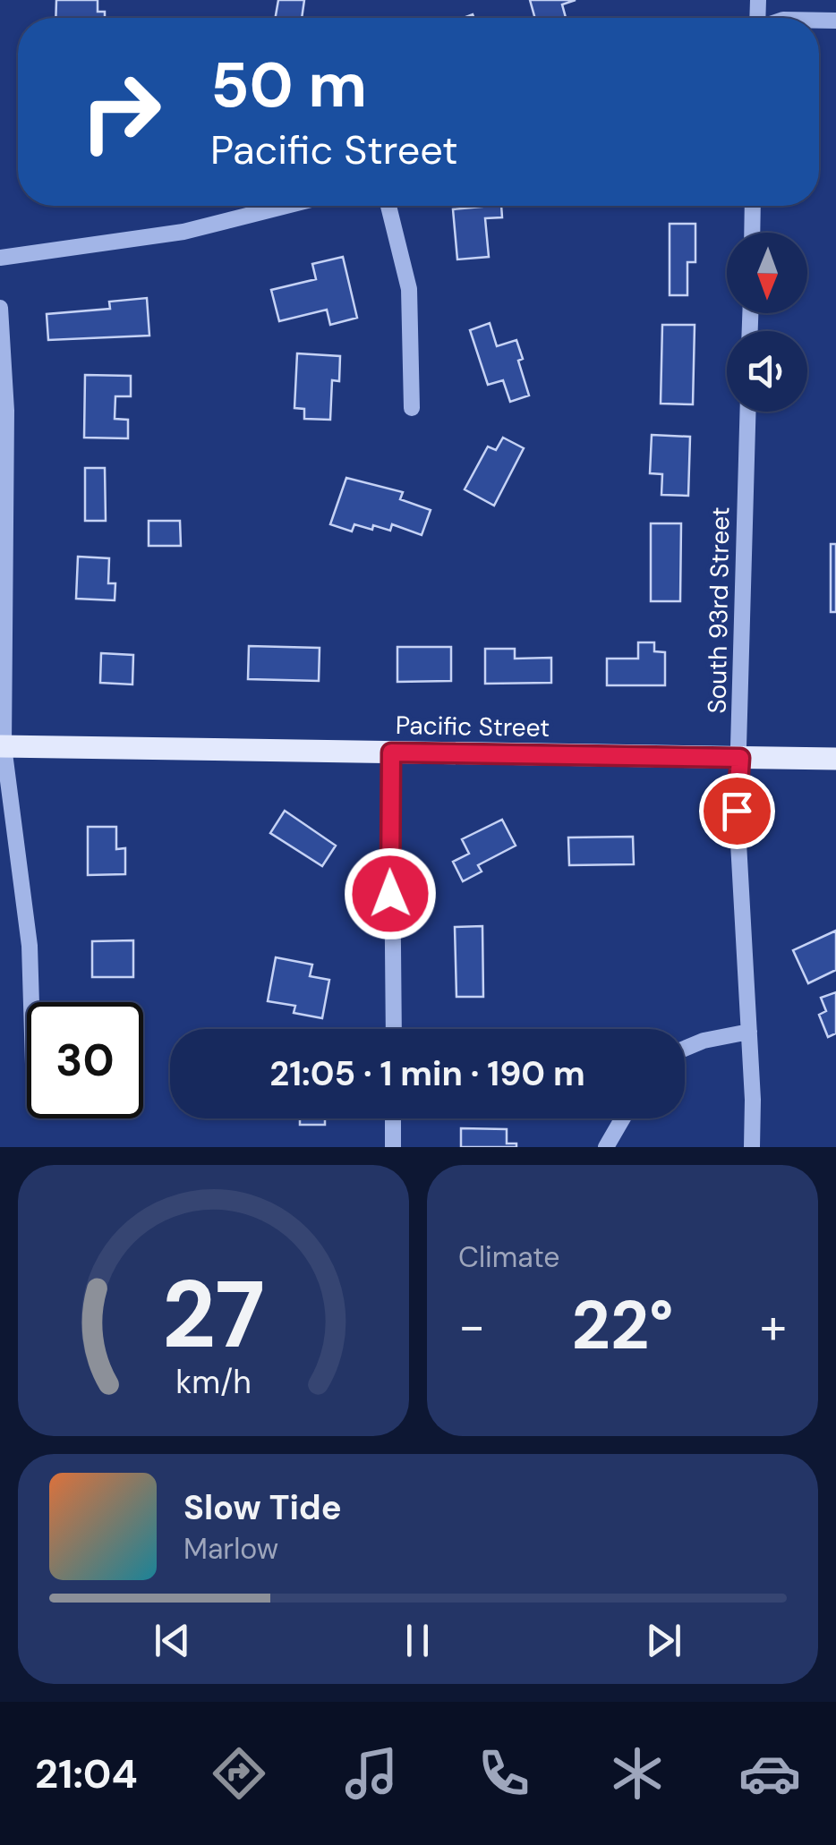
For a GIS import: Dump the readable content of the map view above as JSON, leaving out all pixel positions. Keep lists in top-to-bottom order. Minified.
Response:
{"streets":{"main road":["Pacific Street"],"street":["South 93rd Street"]},"crossings":[["South 93rd Street","Pacific Street"]],"north":"bottom","page":{"turn":["50 m","Pacific Street"],"limit":"30","trip":"21:05 · 1 min · 190 m","tile":"Climate","heat":["−","22°","+"],"song":["Slow Tide","Marlow"],"tabs":"21:04","gauge":["27","km/h"]}}
